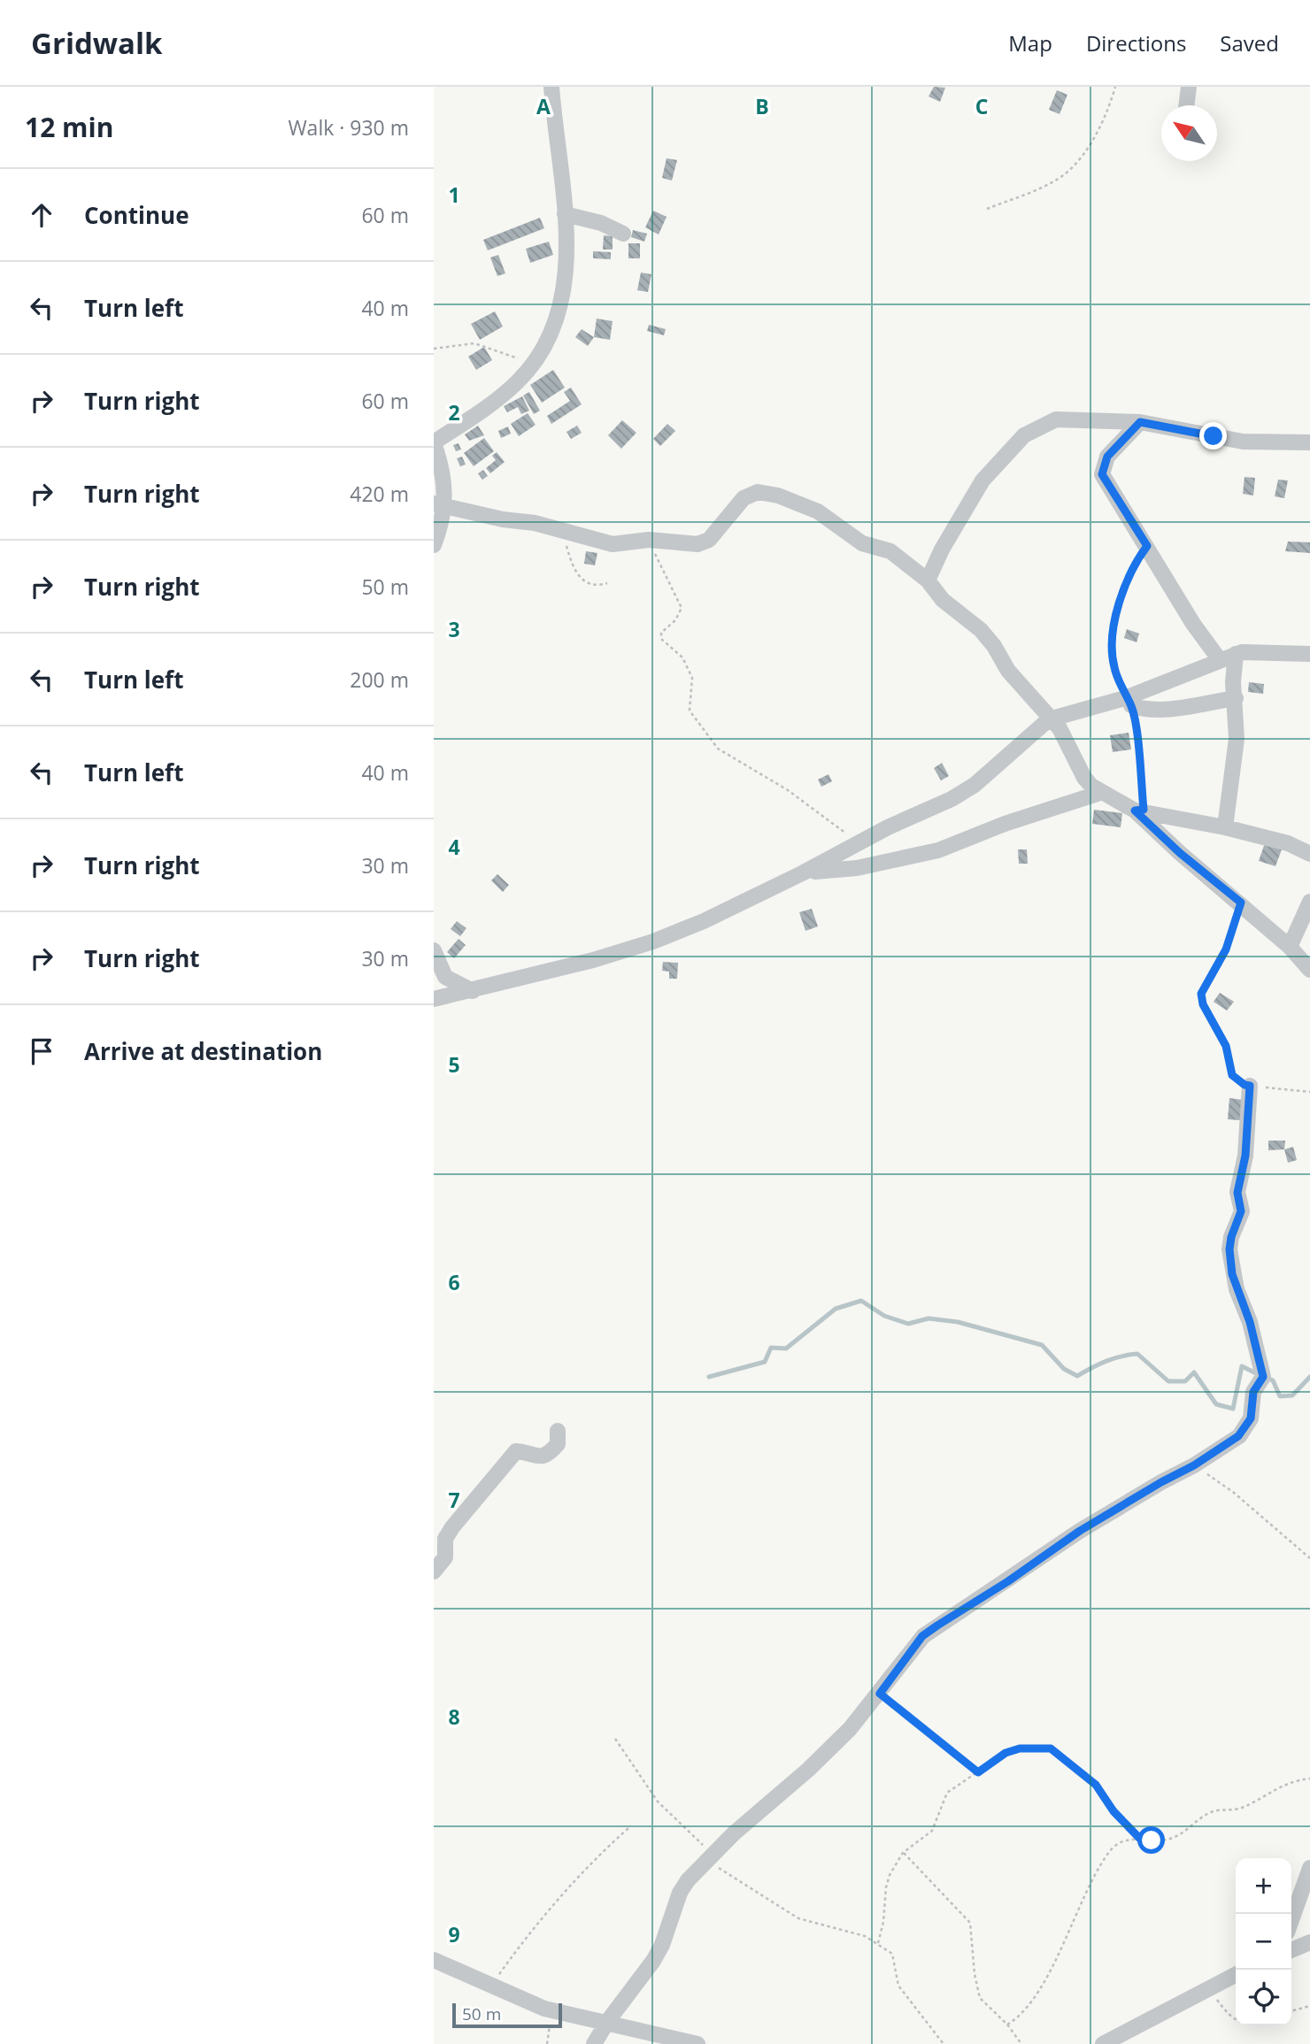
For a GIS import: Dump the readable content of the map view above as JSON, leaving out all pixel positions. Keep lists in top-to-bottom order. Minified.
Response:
{"scale_bar":"50 m","north":"top left","page":{"header":"Gridwalk","nav":["Map","Directions","Saved"],"heading":["12 min","Walk · 930 m"],"list":[["Continue","60 m"],["Turn left","40 m"],["Turn right","60 m"],["Turn right","420 m"],["Turn right","50 m"],["Turn left","200 m"],["Turn left","40 m"],["Turn right","30 m"],["Turn right","30 m"],"Arrive at destination"],"map_buttons":["+","−"],"scale":"50 m"},"grid":{"columns":["A","B","C"],"rows":["1","2","3","4","5","6","7","8","9"]}}
